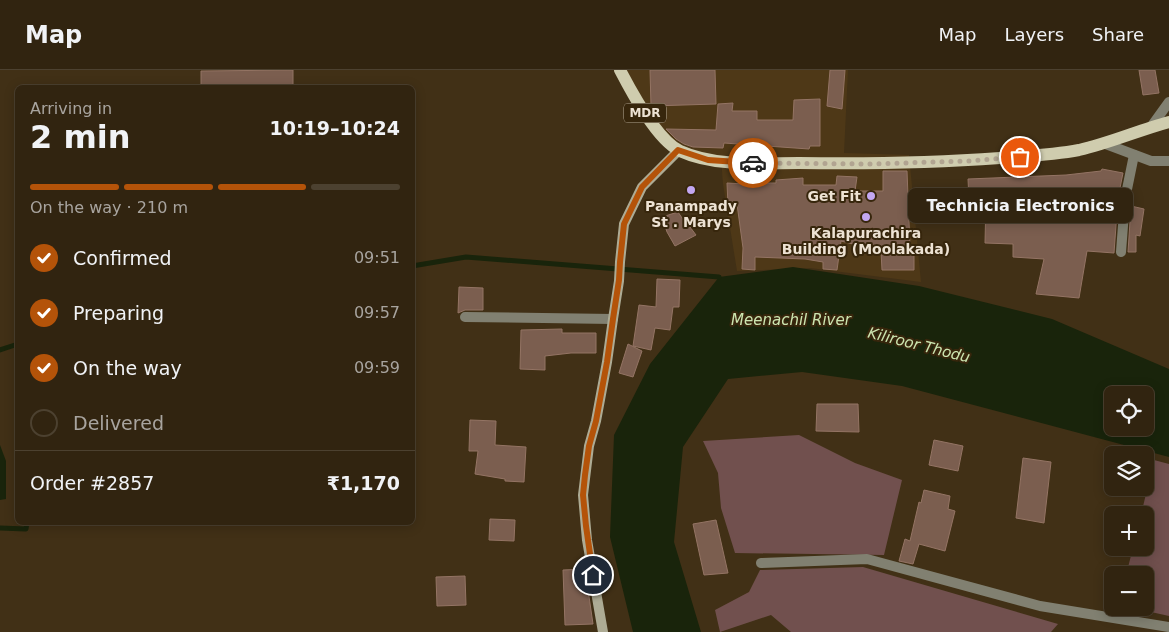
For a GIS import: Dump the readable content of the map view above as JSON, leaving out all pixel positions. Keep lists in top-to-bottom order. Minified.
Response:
{"streets":{"main road":["MDR"]},"water":["Meenachil River","Kiliroor Thodu"],"places":["Technicia Electronics","Panampady St . Marys","Get Fit","Kalapurachira Building (Moolakada)"],"page":{"header":"Map","nav":["Map","Layers","Share"],"heading":["2 min","Arriving in","10:19–10:24"],"panel":["Order #2857","₹1,170"],"bar":"On the way · 210 m","bubble":"Technicia Electronics","list":[["Confirmed","09:51"],["Preparing","09:57"],["On the way","09:59"],"Delivered"],"map_buttons":["+","−"]}}
